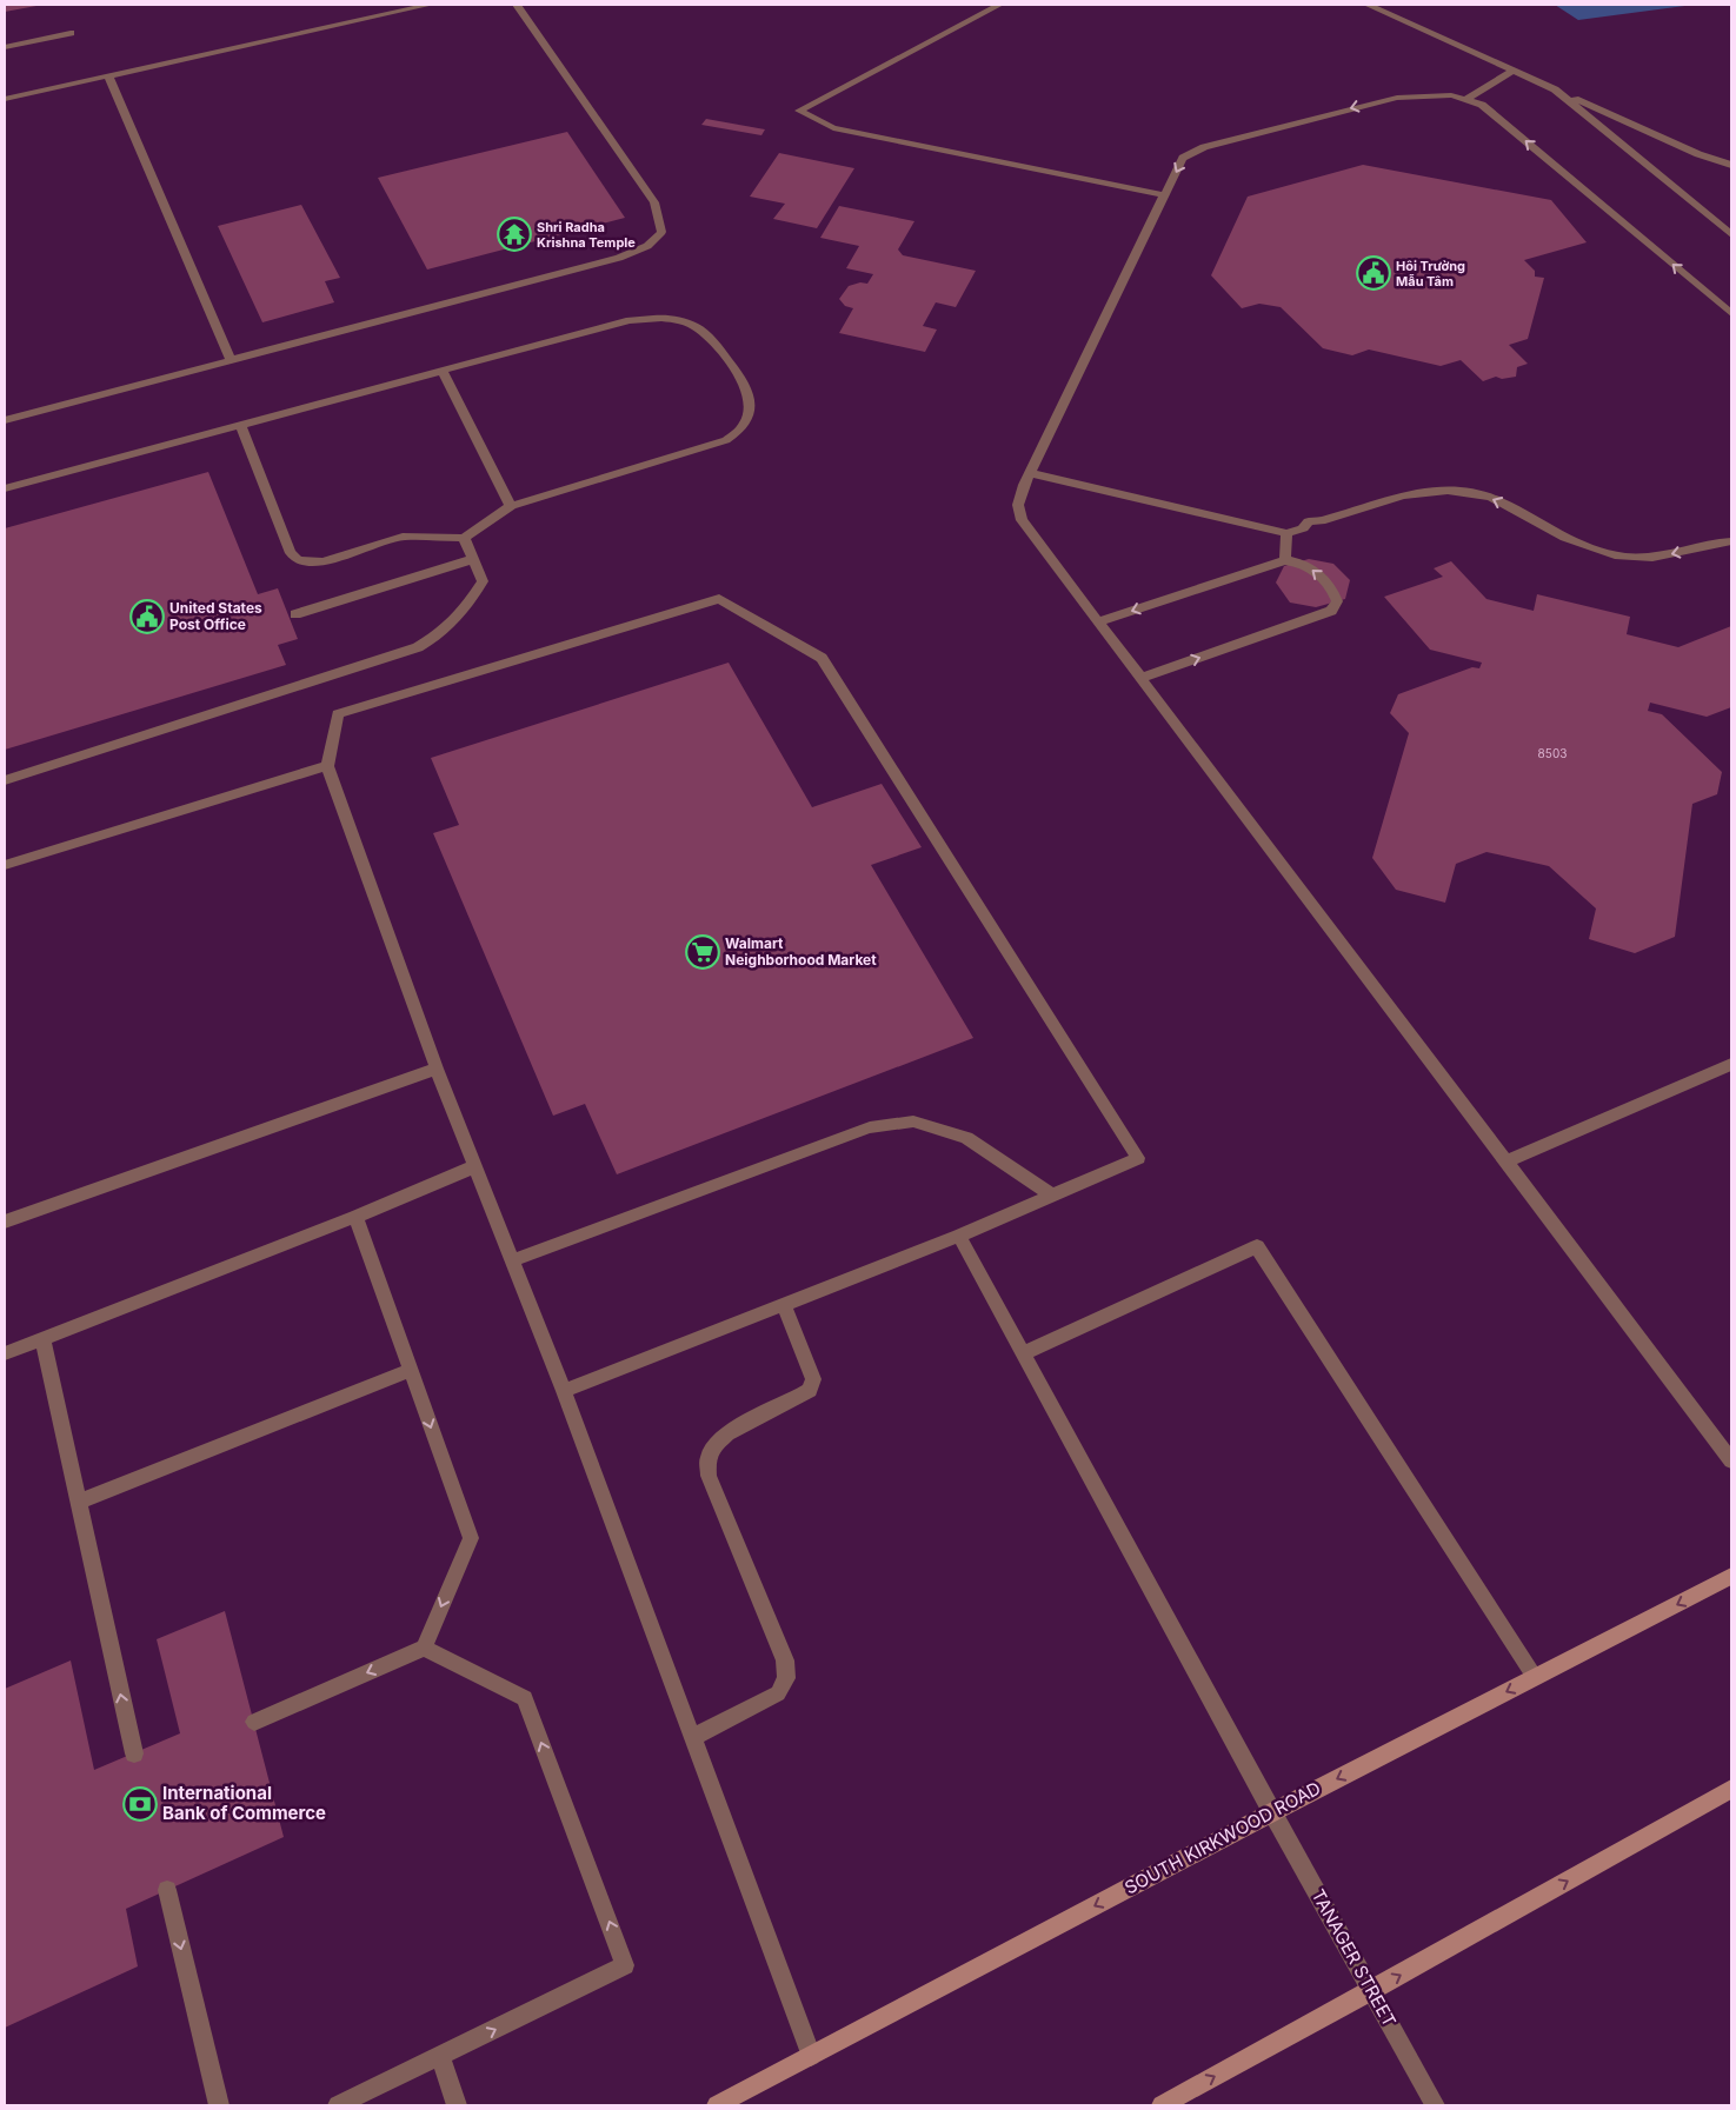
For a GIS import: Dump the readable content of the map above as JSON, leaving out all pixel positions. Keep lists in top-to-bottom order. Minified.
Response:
{"streets":{"main road":["SOUTH KIRKWOOD ROAD"],"street":["TANAGER STREET"]},"crossings":[["SOUTH KIRKWOOD ROAD","TANAGER STREET"]],"one_way":["SOUTH KIRKWOOD ROAD"],"places":{"temple":["Shri Radha Krishna Temple"],"public building":["Hội Trường Mẫu Tâm","United States Post Office"],"supermarket":["Walmart Neighborhood Market"],"bank":["International Bank of Commerce"]},"house_numbers":["8503"]}
